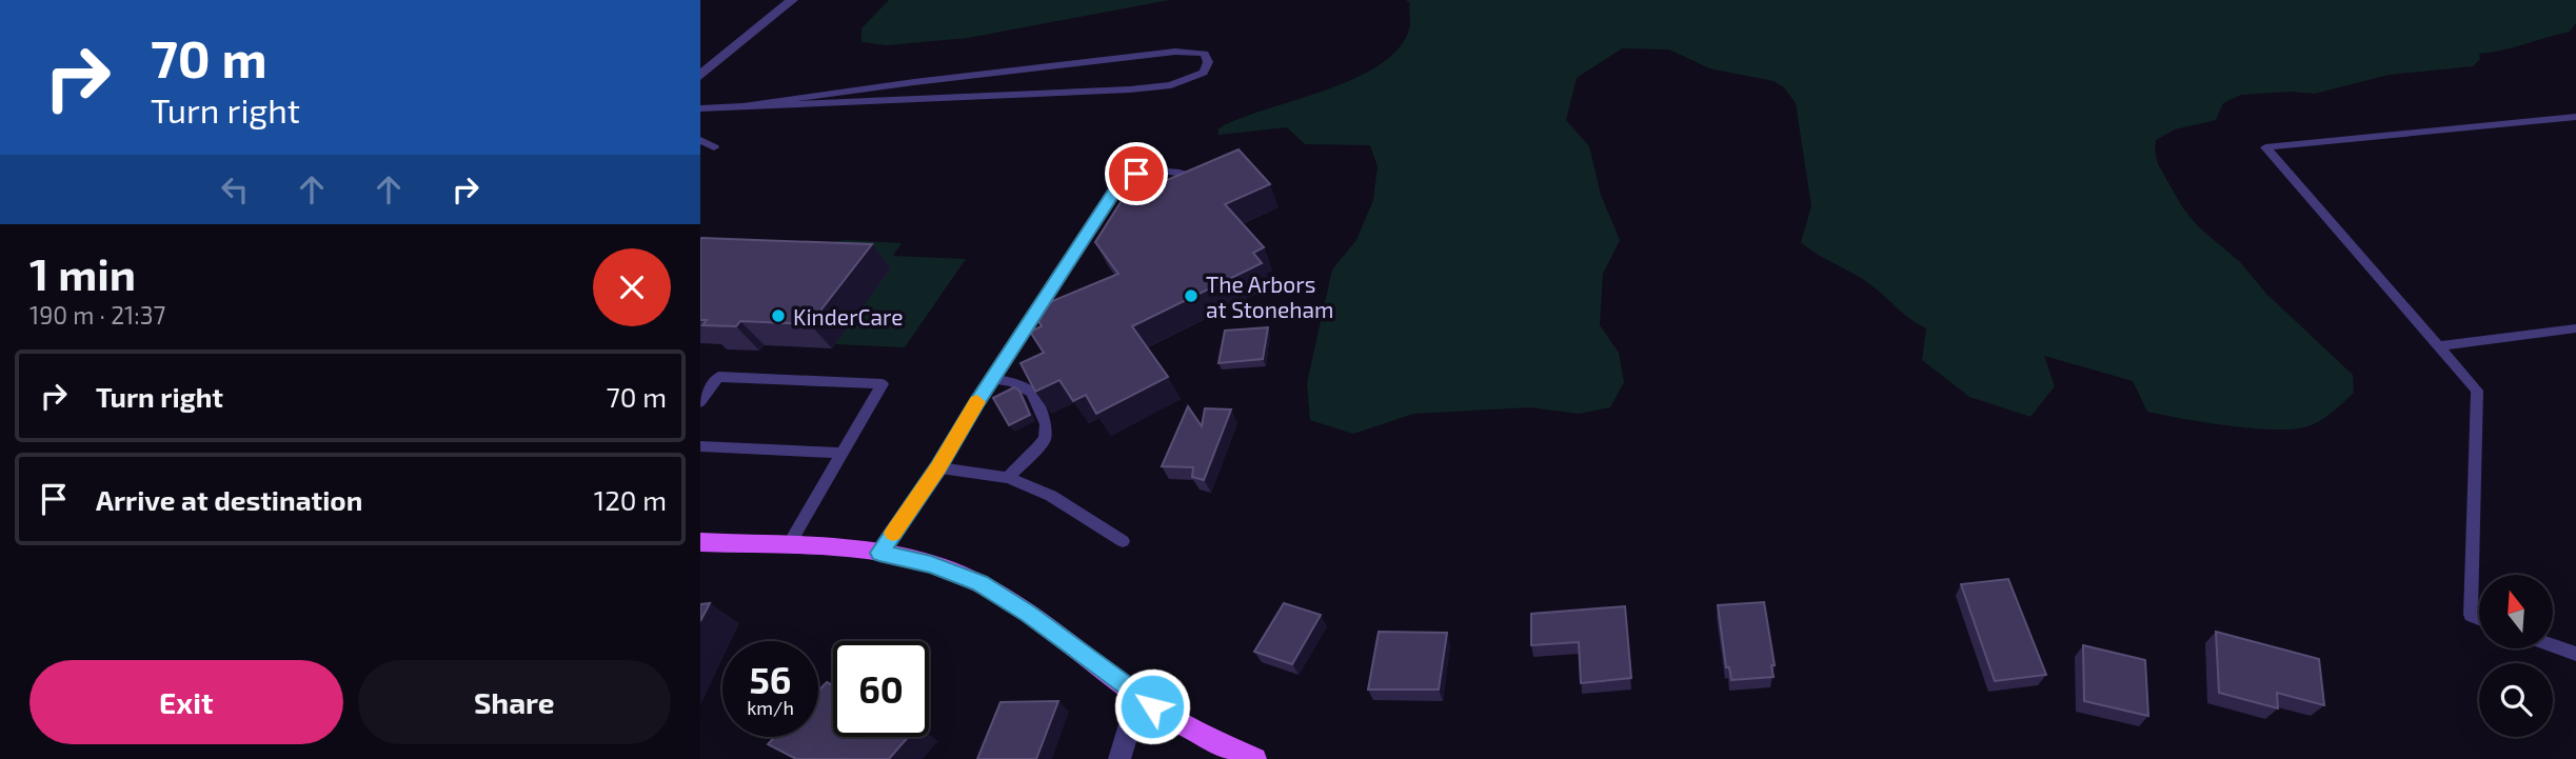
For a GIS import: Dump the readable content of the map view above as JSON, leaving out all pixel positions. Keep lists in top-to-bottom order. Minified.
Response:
{"places":["The Arbors at Stoneham","KinderCare"],"north":"top","page":{"turn":["70 m","Turn right"],"heading":["1 min","190 m · 21:37"],"list":[{"name":"Turn right","value":"70 m"},{"name":"Arrive at destination","value":"120 m"}],"speed":"56 km/h","limit":"60","buttons":["Exit","Share"]}}
